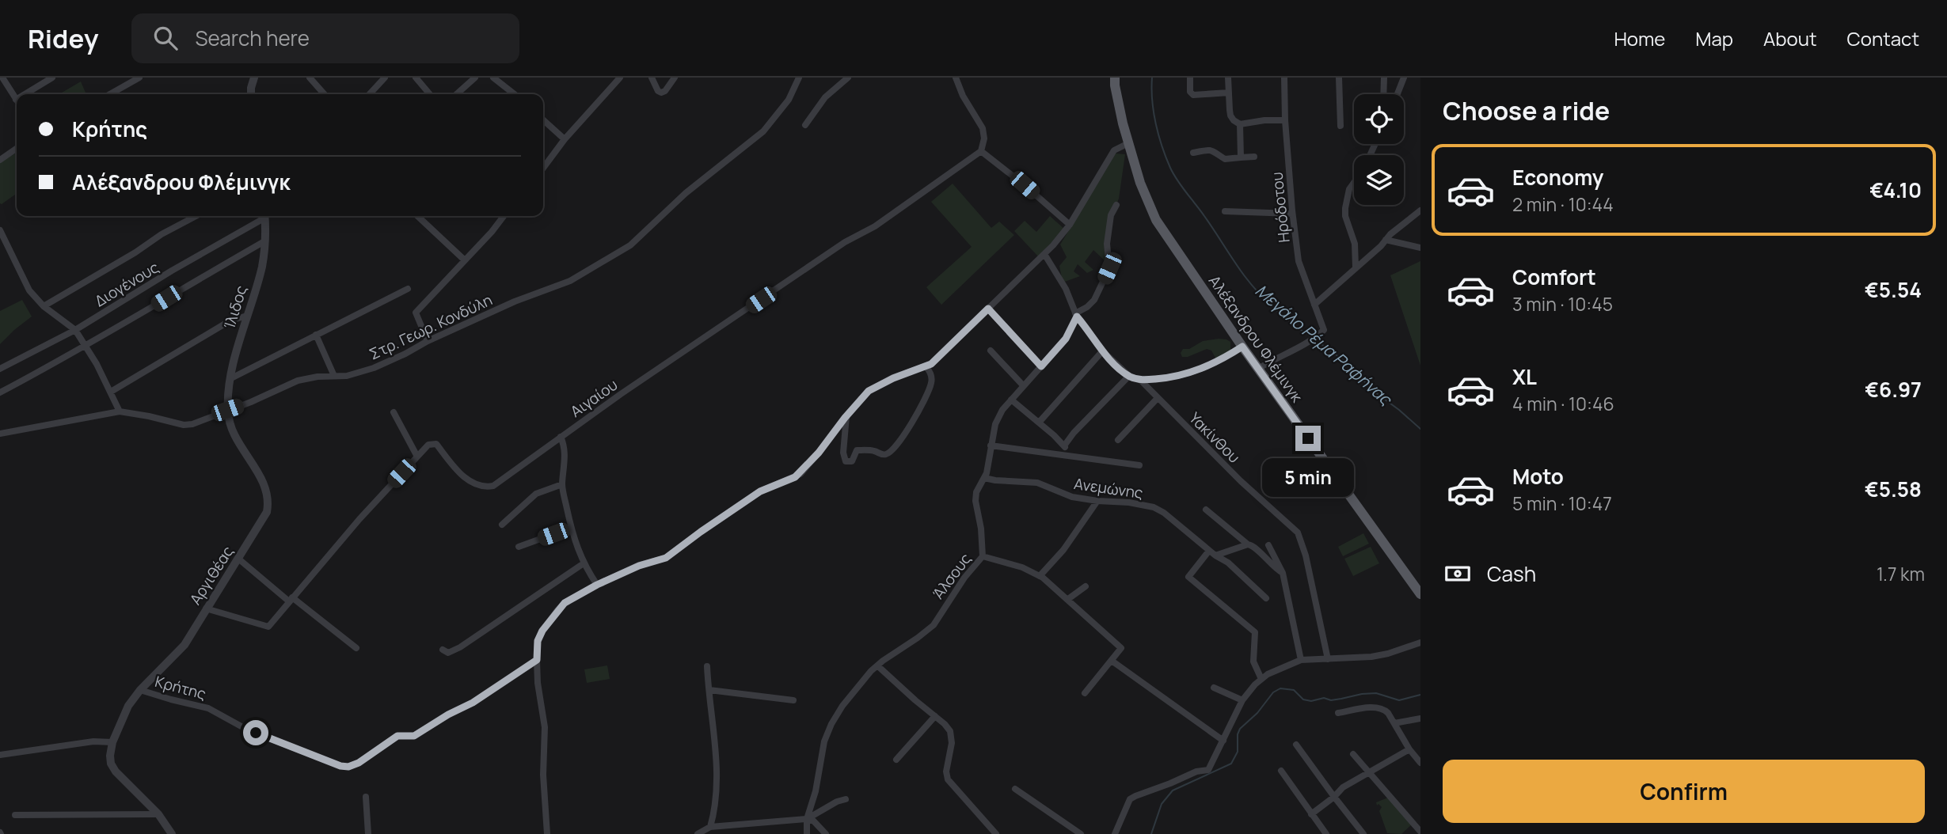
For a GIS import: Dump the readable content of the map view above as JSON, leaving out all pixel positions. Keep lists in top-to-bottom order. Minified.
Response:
{"streets":{"main road":["Αλέξανδρου Φλέμινγκ"],"street":["Ηρόδοτου","Διογένους","Ίλιδος","Στρ. Γεωρ. Κονδύλη","Αιγαίου","Υακίνθου","Ανεμώνης","Αργιθέας","Άλσους","Κρήτης"]},"crossings":[["Ηρόδοτου","Αλέξανδρου Φλέμινγκ"],["Ίλιδος","Στρ. Γεωρ. Κονδύλη"],["Ίλιδος","Αργιθέας"],["Στρ. Γεωρ. Κονδύλη","Αργιθέας"],["Αιγαίου","Αργιθέας"],["Υακίνθου","Άλσους"],["Ανεμώνης","Άλσους"],["Αργιθέας","Κρήτης"]],"water":["Μεγάλο Ρέμα Ραφήνας"],"page":{"header":"Ridey","search":"Search here","nav":["Home","Map","About","Contact"],"heading":"Choose a ride","banner":["Κρήτης","Αλέξανδρου Φλέμινγκ"],"list":[{"name":"Economy","note":"2 min · 10:44","value":"€4.10"},{"name":"Comfort","note":"3 min · 10:45","value":"€5.54"},{"name":"XL","note":"4 min · 10:46","value":"€6.97"},{"name":"Moto","note":"5 min · 10:47","value":"€5.58"}],"bubble":"5 min","pay":["Cash","1.7 km"],"buttons":"Confirm"}}
